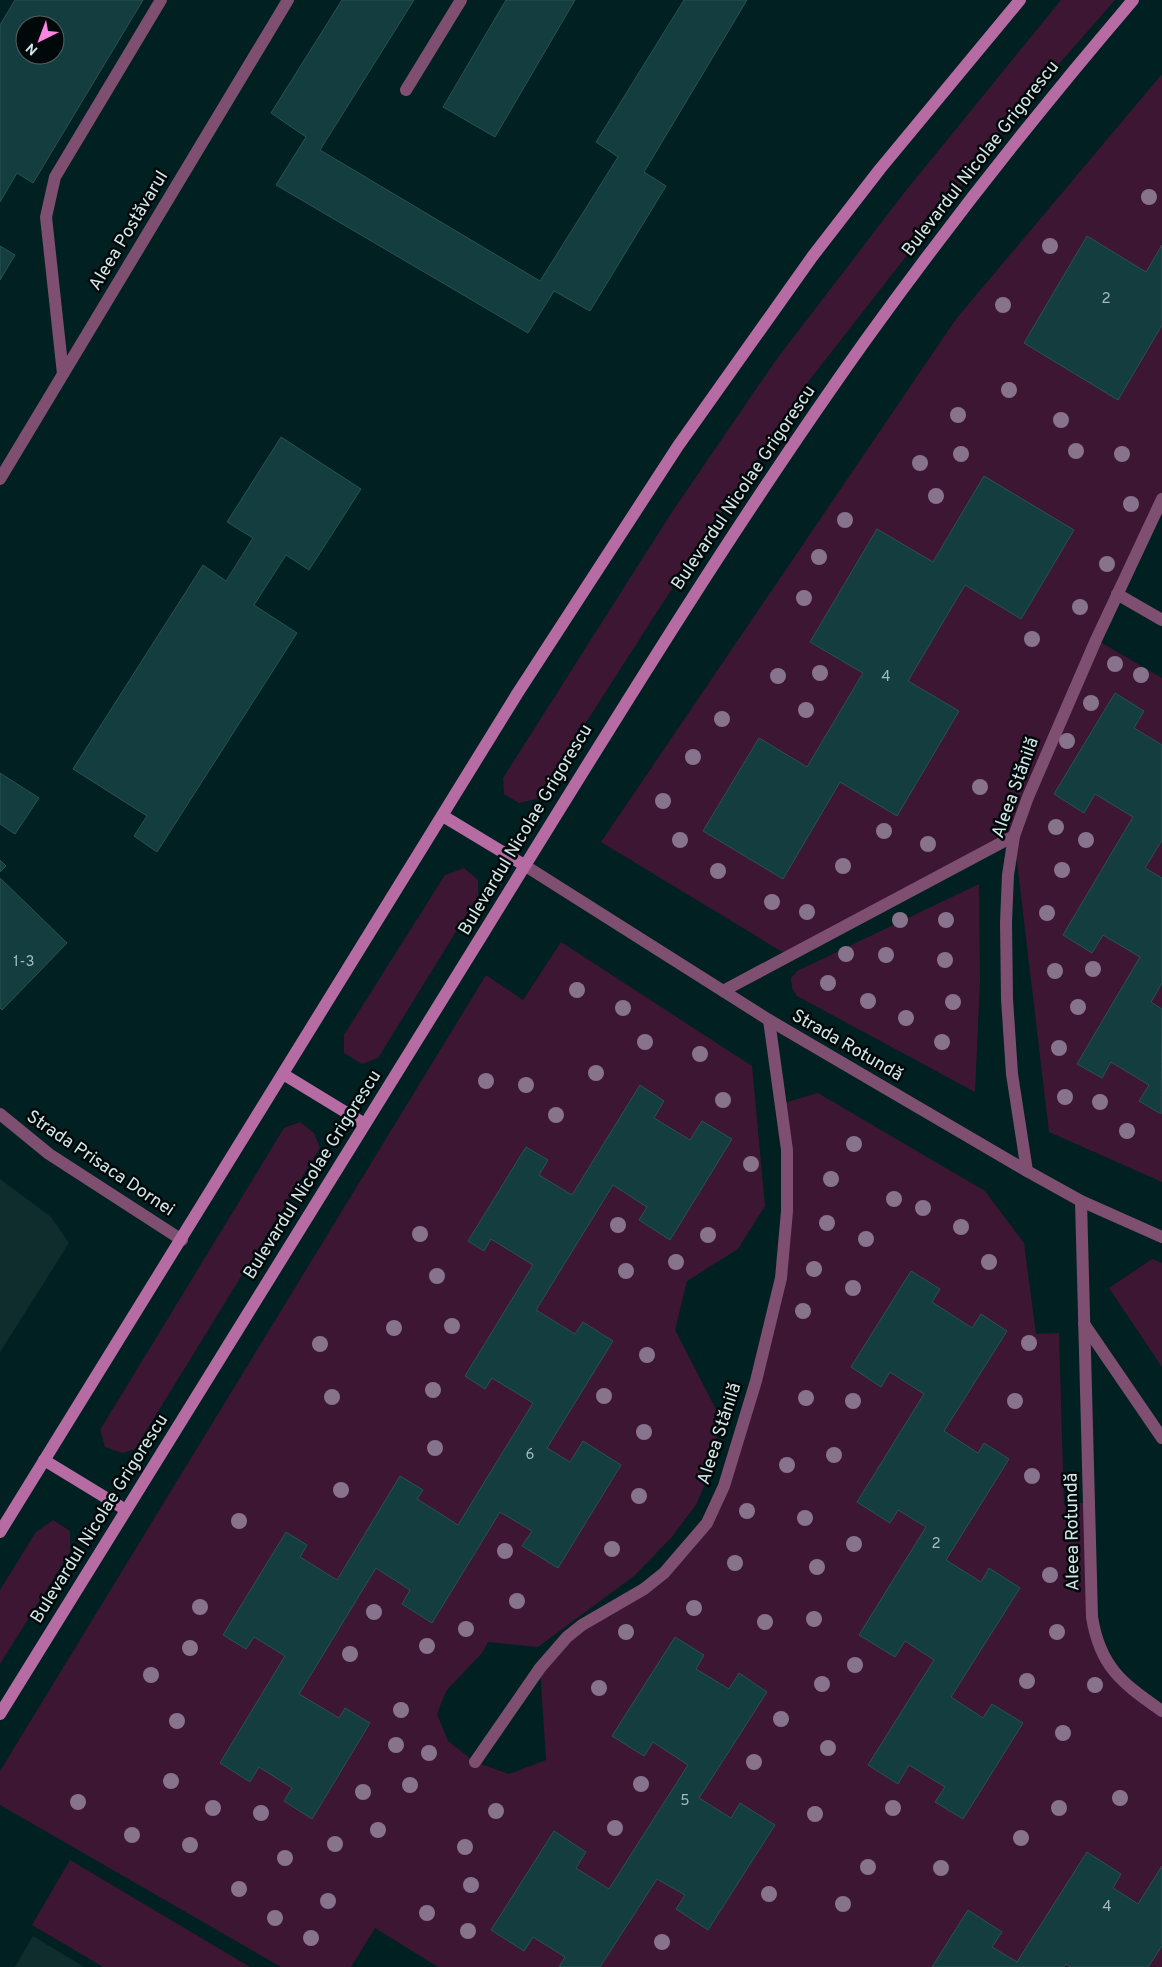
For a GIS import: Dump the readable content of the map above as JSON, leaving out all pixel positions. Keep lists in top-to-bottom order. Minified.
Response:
{"streets":{"main road":["Bulevardul Nicolae Grigorescu"],"street":["Aleea Postăvarul","Aleea Stănilă","Strada Rotundă","Strada Prisaca Dornei","Aleea Rotundă"]},"crossings":[["Bulevardul Nicolae Grigorescu","Strada Rotundă"],["Aleea Stănilă","Strada Rotundă"],["Strada Rotundă","Aleea Rotundă"]],"house_numbers":["2","4","1-3","6","2","5","4"],"north":"bottom left"}
